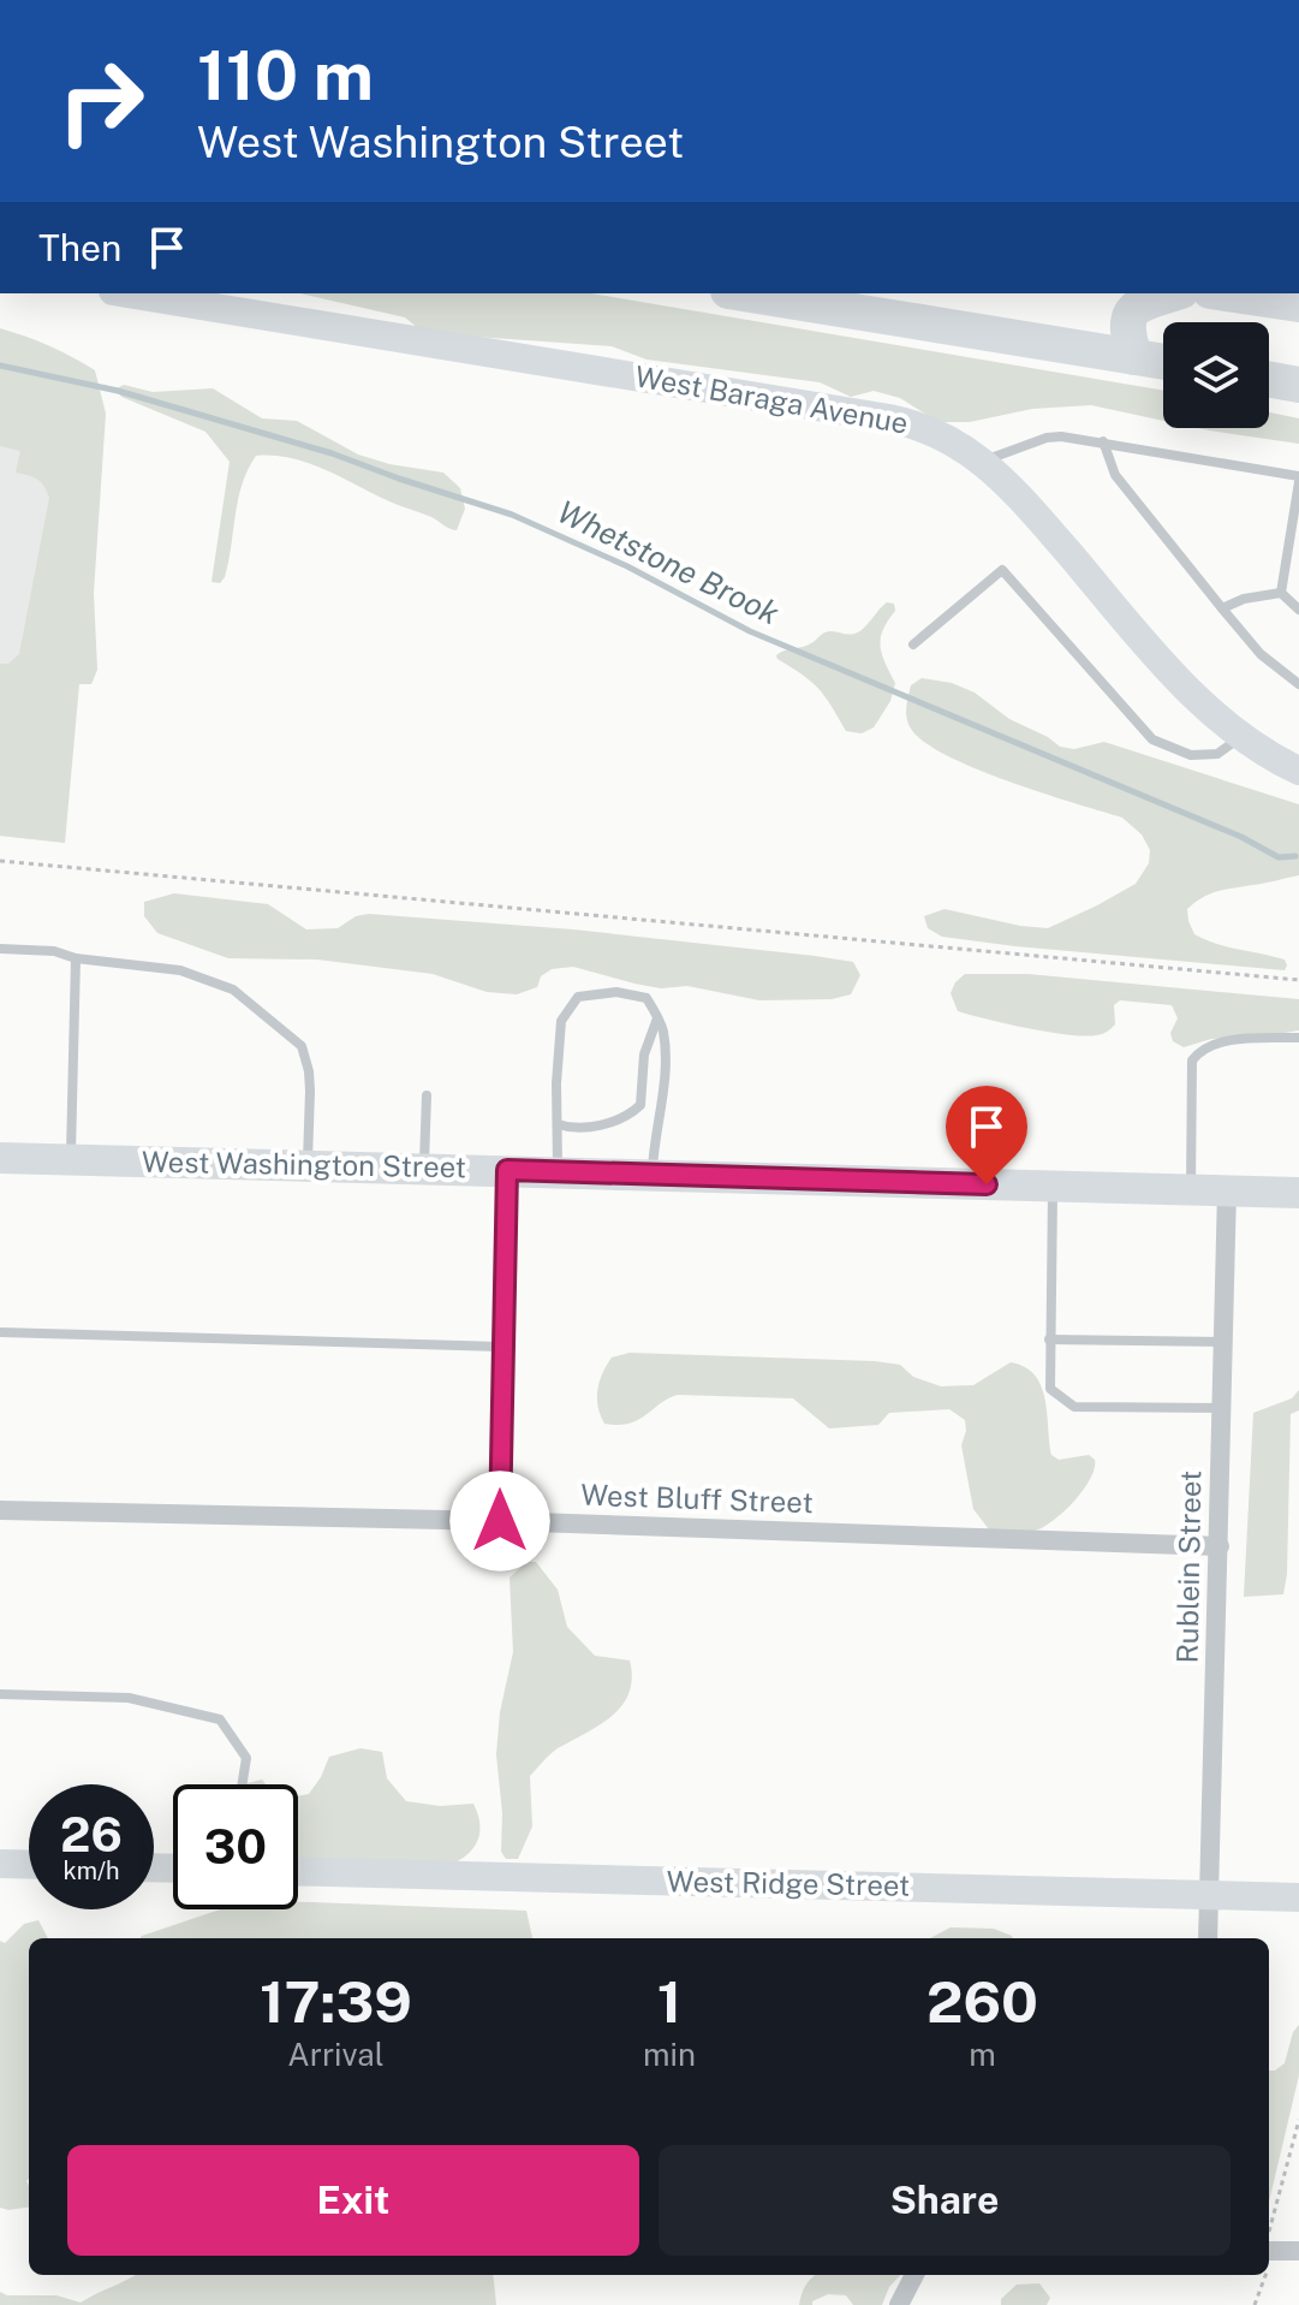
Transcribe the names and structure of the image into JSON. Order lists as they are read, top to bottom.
{
  "streets": {
    "main road": ["West Washington Street"],
    "street": [
      "West Baraga Avenue",
      "West Bluff Street",
      "Rublein Street",
      "West Ridge Street"
    ]
  },
  "crossings": [
    ["West Washington Street", "Rublein Street"],
    ["West Bluff Street", "Rublein Street"],
    ["Rublein Street", "West Ridge Street"]
  ],
  "water": ["Whetstone Brook"],
  "page": {
    "turn": ["110 m", "West Washington Street"],
    "then": "Then",
    "speed": "26 km/h",
    "limit": "30",
    "eta": [
      "17:39",
      "Arrival",
      "1",
      "min",
      "260",
      "m"
    ],
    "buttons": ["Exit", "Share"]
  }
}
